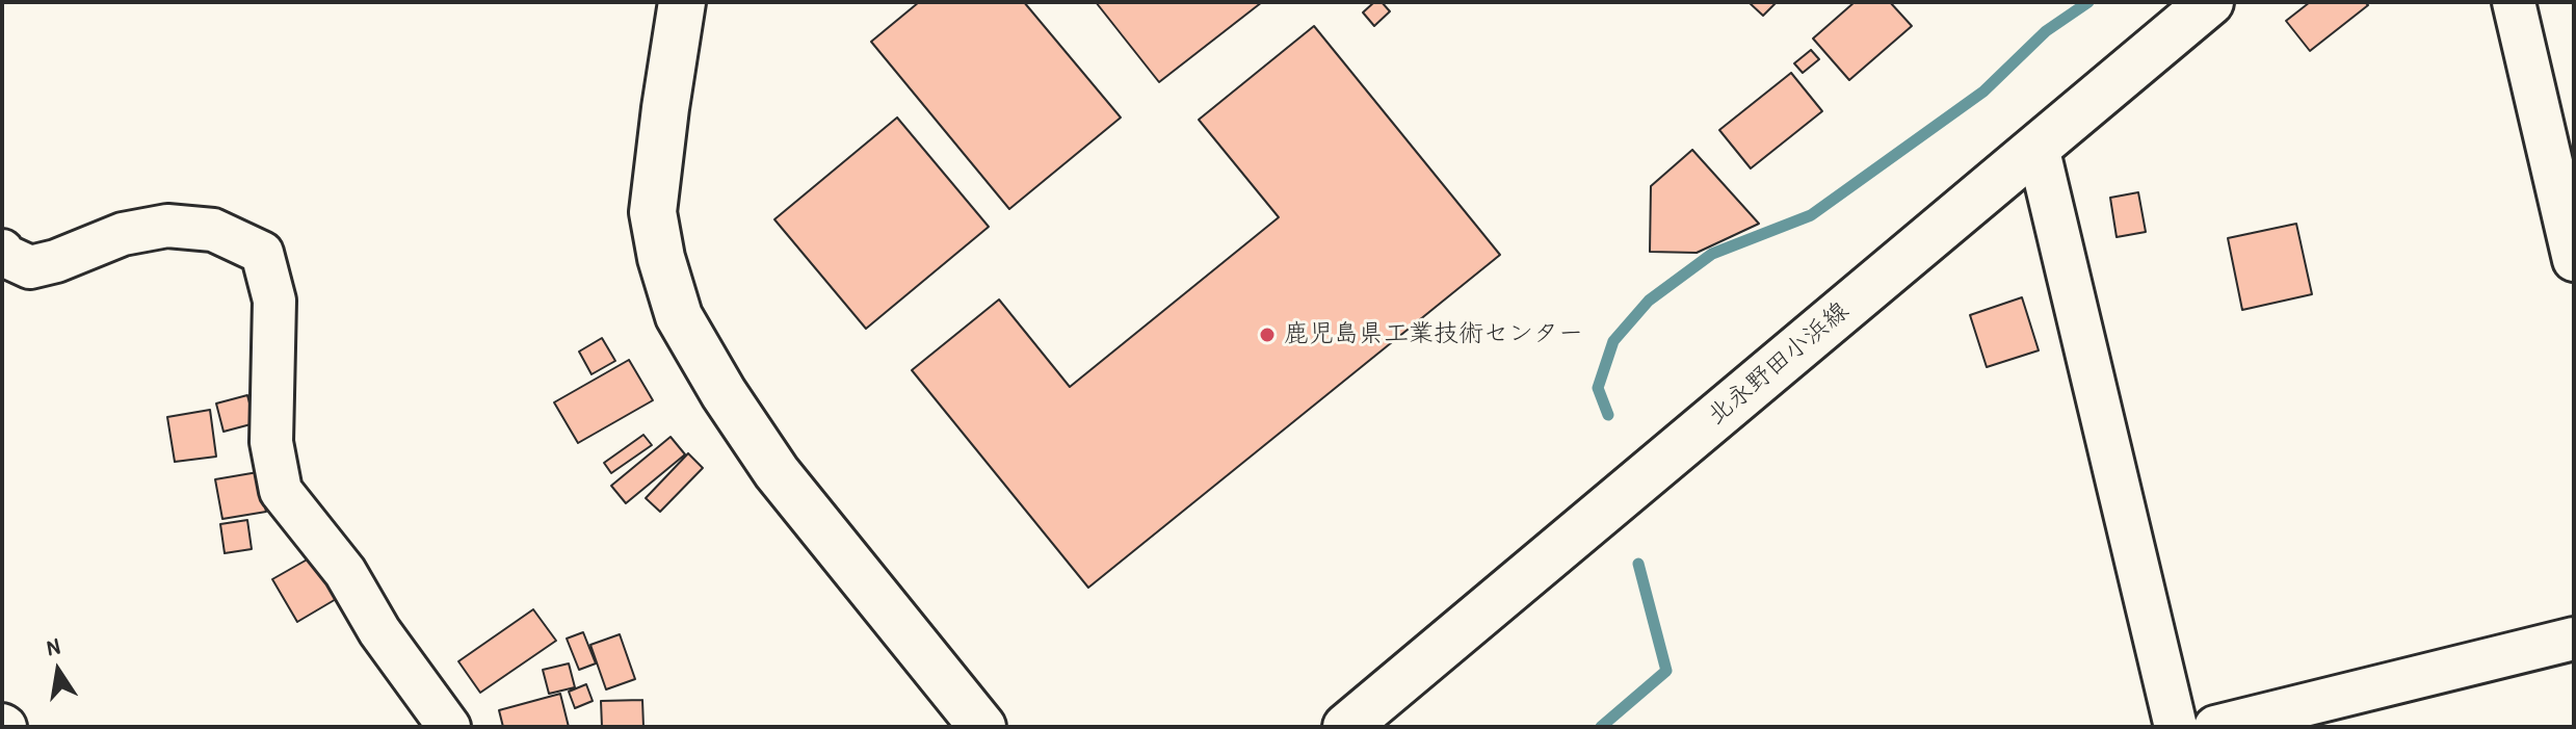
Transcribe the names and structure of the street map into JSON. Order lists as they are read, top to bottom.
{
  "streets": {
    "main road": ["北永野田小浜線"]
  },
  "places": ["鹿児島県工業技術センター"],
  "north": "top"
}
